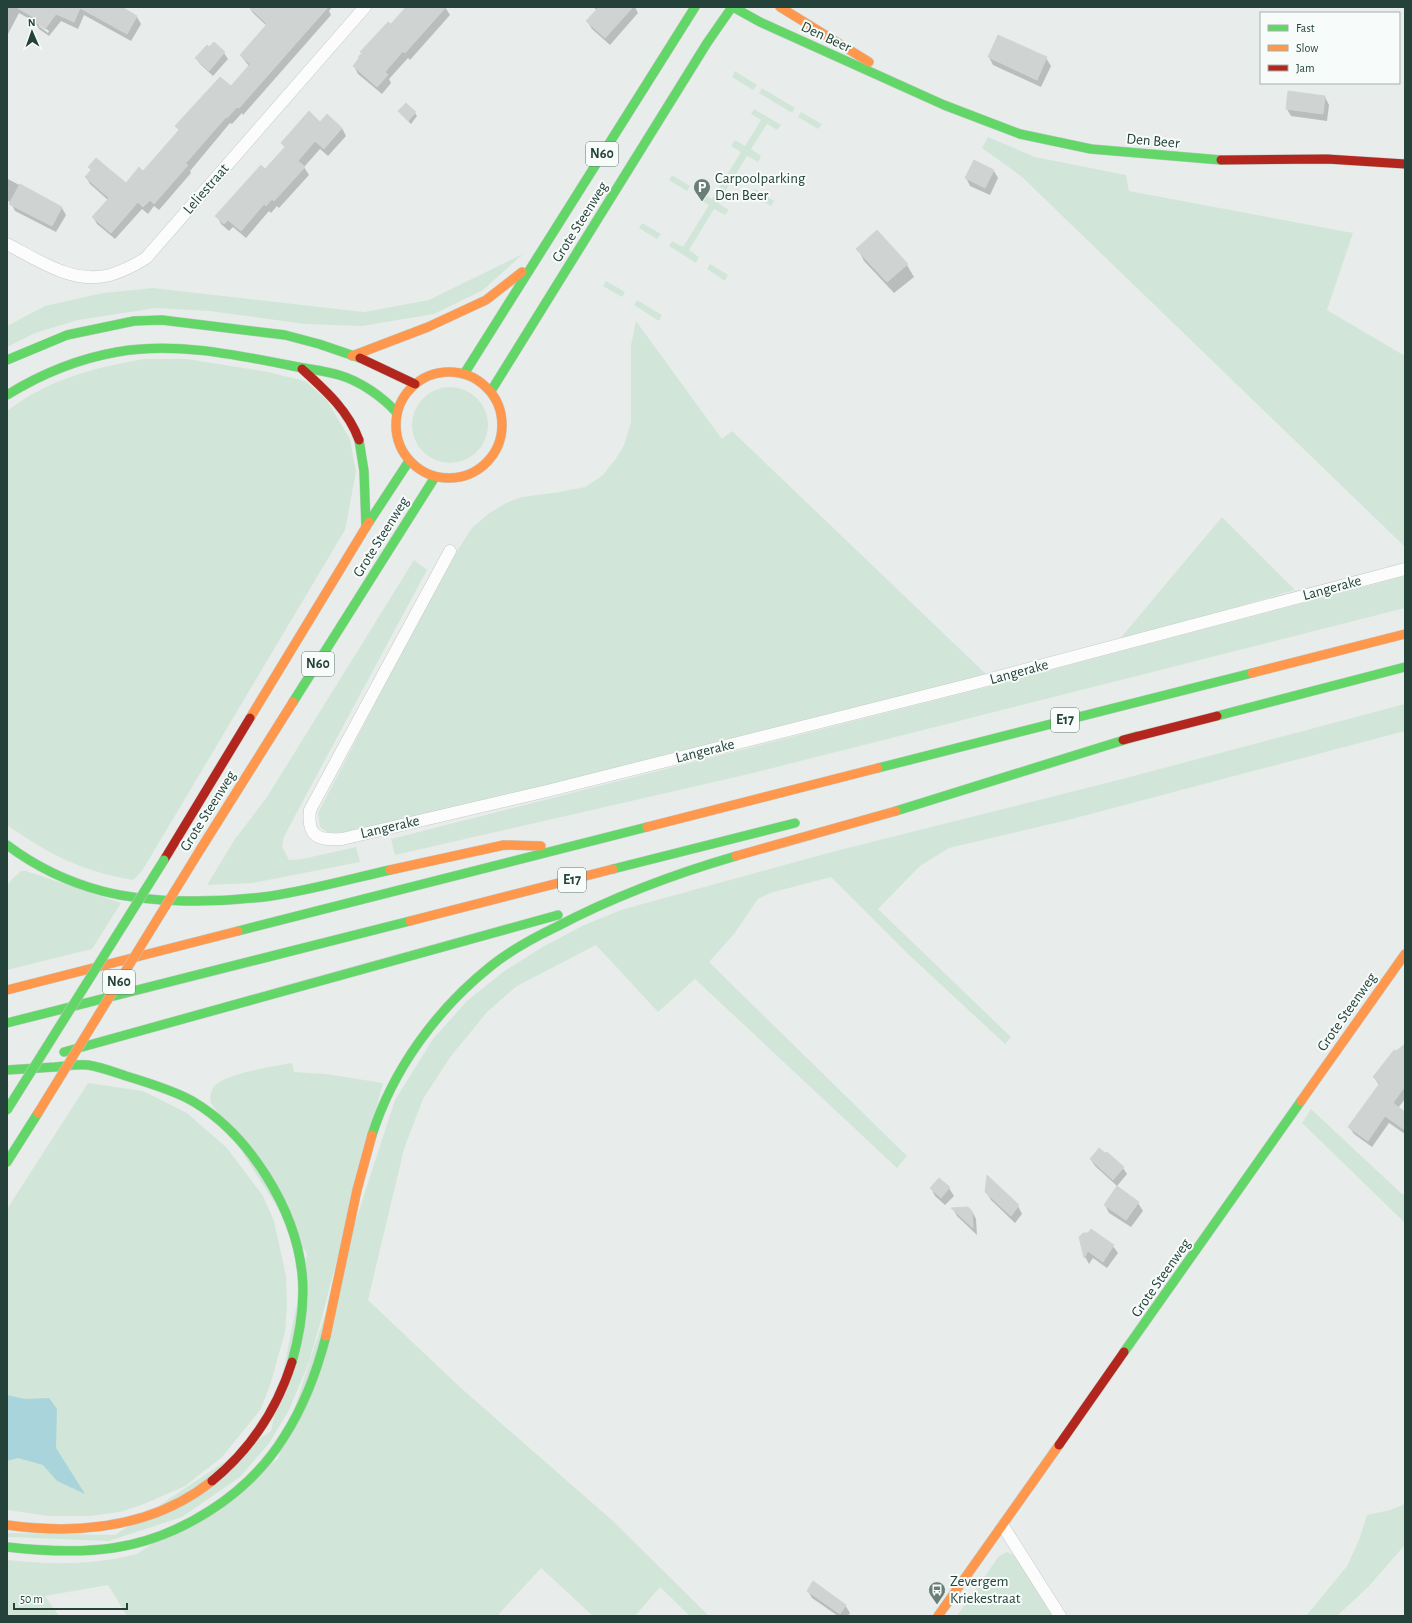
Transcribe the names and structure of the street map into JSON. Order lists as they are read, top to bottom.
{
  "streets": {
    "main road": [
      "Den Beer",
      "N60",
      "Grote Steenweg",
      "E17"
    ],
    "street": ["Leliestraat", "Langerake"]
  },
  "crossings": [
    ["Den Beer", "Grote Steenweg"]
  ],
  "places": {
    "parking": ["Carpoolparking Den Beer"],
    "bus stop": ["Zevergem Kriekestraat"]
  },
  "legend": ["Fast", "Slow", "Jam"],
  "scale_bar": "50 m",
  "north": "top"
}
